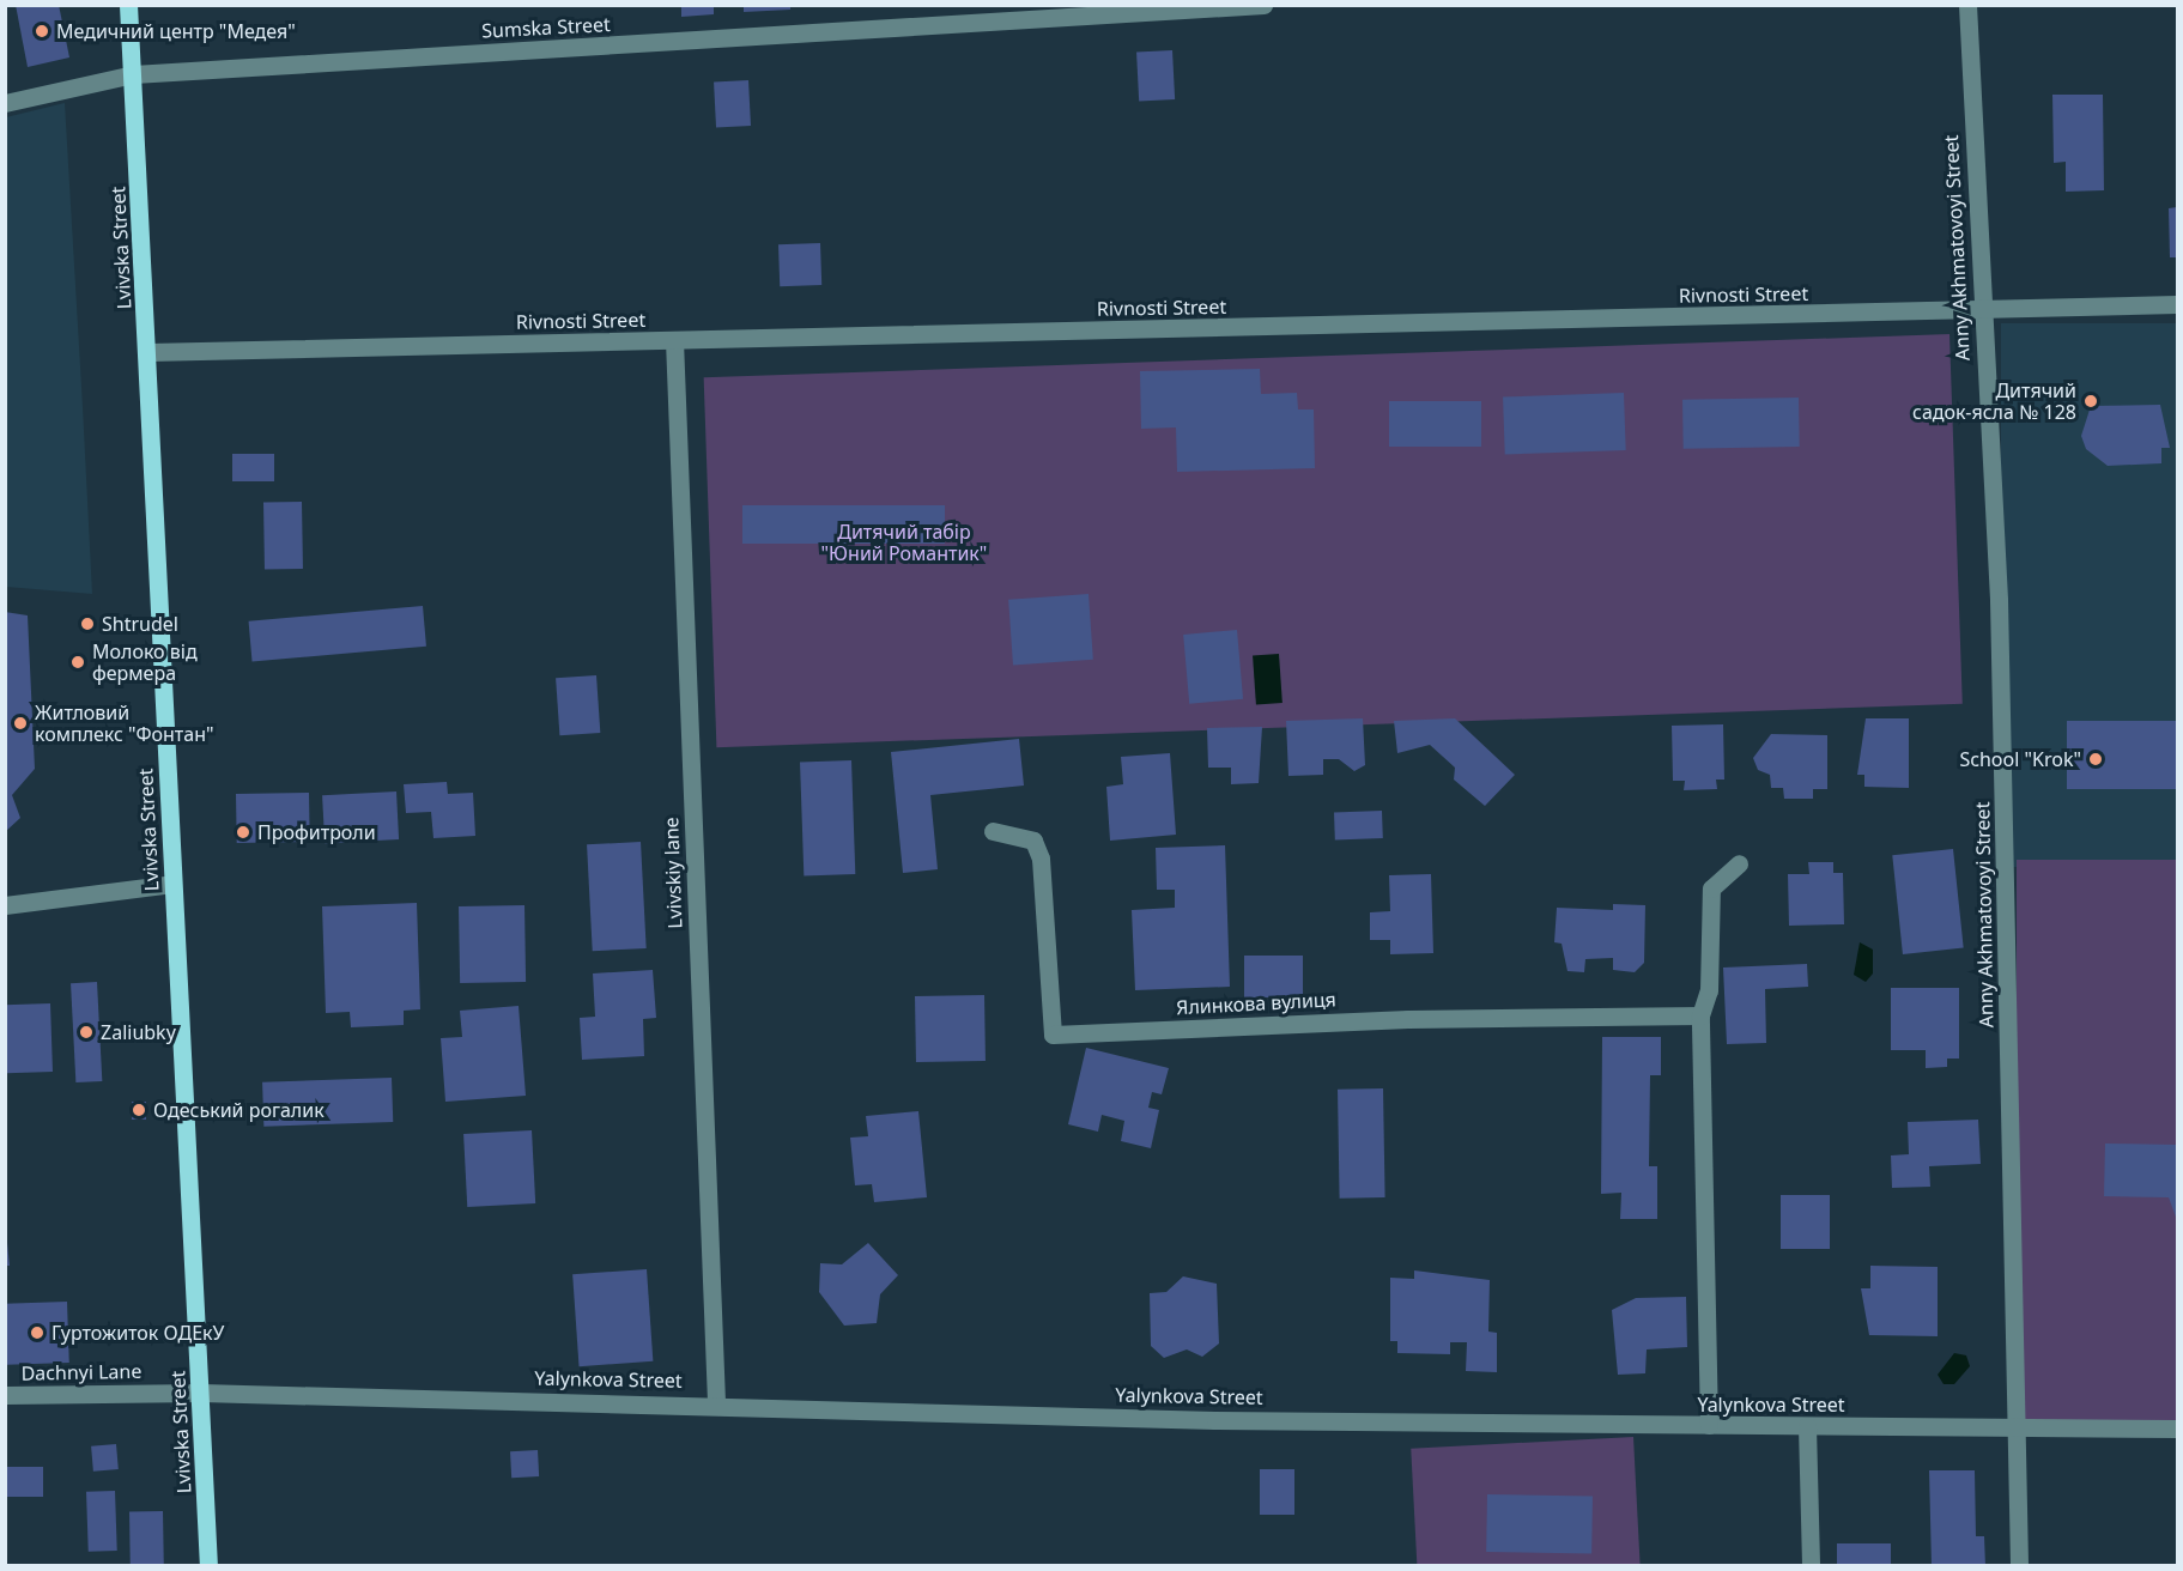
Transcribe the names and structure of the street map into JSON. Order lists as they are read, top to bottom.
{
  "streets": {
    "main road": ["Lvivska Street"],
    "street": [
      "Sumska Street",
      "Anny Akhmatovoyi Street",
      "Rivnosti Street",
      "Lvivskiy lane",
      "Ялинкова вулиця",
      "Dachnyi Lane",
      "Yalynkova Street"
    ]
  },
  "crossings": [
    ["Sumska Street", "Lvivska Street"],
    ["Lvivska Street", "Rivnosti Street"],
    ["Lvivska Street", "Dachnyi Lane"],
    ["Lvivska Street", "Yalynkova Street"],
    ["Anny Akhmatovoyi Street", "Rivnosti Street"],
    ["Anny Akhmatovoyi Street", "Yalynkova Street"],
    ["Rivnosti Street", "Lvivskiy lane"],
    ["Lvivskiy lane", "Yalynkova Street"],
    ["Dachnyi Lane", "Yalynkova Street"]
  ],
  "parks": ["Дитячий табір \"Юний Романтик\""],
  "places": [
    "Медичний центр \"Медея\"",
    "Дитячий садок-ясла № 128",
    "Shtrudel",
    "Молоко від фермера",
    "Житловий комплекс \"Фонтан\"",
    "School \"Krok\"",
    "Профитроли",
    "Zaliubky",
    "Одеський рогалик",
    "Гуртожиток ОДЕкУ"
  ]
}
